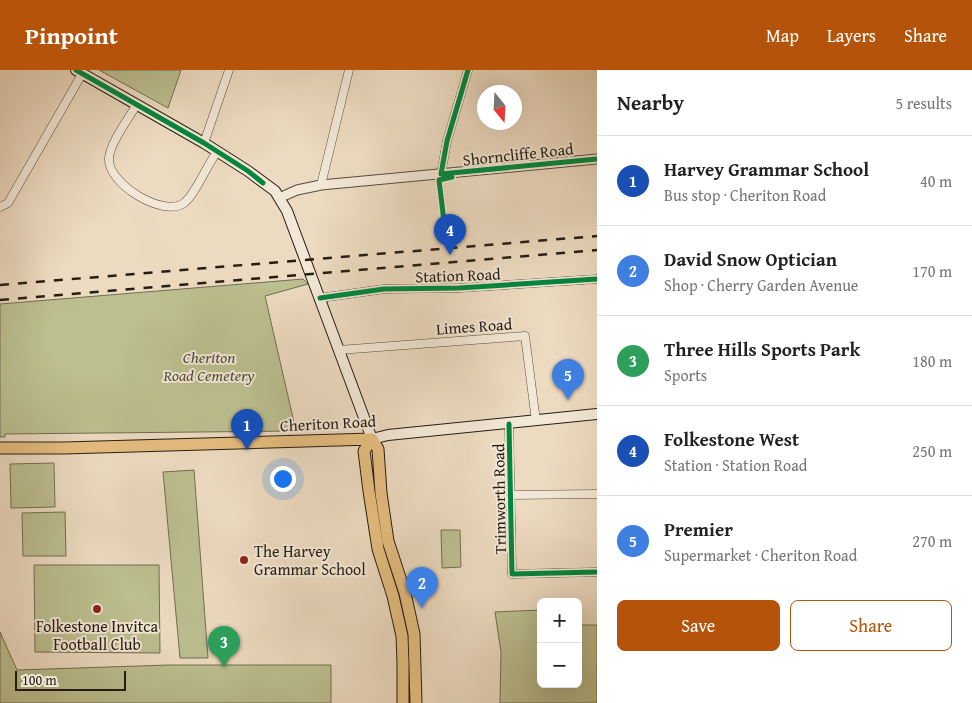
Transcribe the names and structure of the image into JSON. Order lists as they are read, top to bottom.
{
  "streets": {
    "main road": ["Cheriton Road"],
    "street": [
      "Shorncliffe Road",
      "Station Road",
      "Limes Road",
      "Trimworth Road"
    ]
  },
  "crossings": [
    ["Limes Road", "Cheriton Road"],
    ["Cheriton Road", "Trimworth Road"]
  ],
  "parks": ["Cheriton Road Cemetery"],
  "places": ["The Harvey Grammar School", "Folkestone Invitca Football Club"],
  "scale_bar": "100 m",
  "north": "bottom",
  "page": {
    "header": "Pinpoint",
    "nav": ["Map", "Layers", "Share"],
    "heading": ["Nearby", "5 results"],
    "list": [
      {
        "mark": "1",
        "name": "Harvey Grammar School",
        "note": "Bus stop · Cheriton Road",
        "value": "40 m"
      },
      {
        "mark": "2",
        "name": "David Snow Optician",
        "note": "Shop · Cherry Garden Avenue",
        "value": "170 m"
      },
      {
        "mark": "3",
        "name": "Three Hills Sports Park",
        "note": "Sports",
        "value": "180 m"
      },
      {
        "mark": "4",
        "name": "Folkestone West",
        "note": "Station · Station Road",
        "value": "250 m"
      },
      {
        "mark": "5",
        "name": "Premier",
        "note": "Supermarket · Cheriton Road",
        "value": "270 m"
      }
    ],
    "pins": [
      "4",
      "5",
      "1",
      "2",
      "3"
    ],
    "buttons": ["Save", "Share"],
    "map_buttons": ["+", "−"],
    "scale": "100 m"
  }
}
